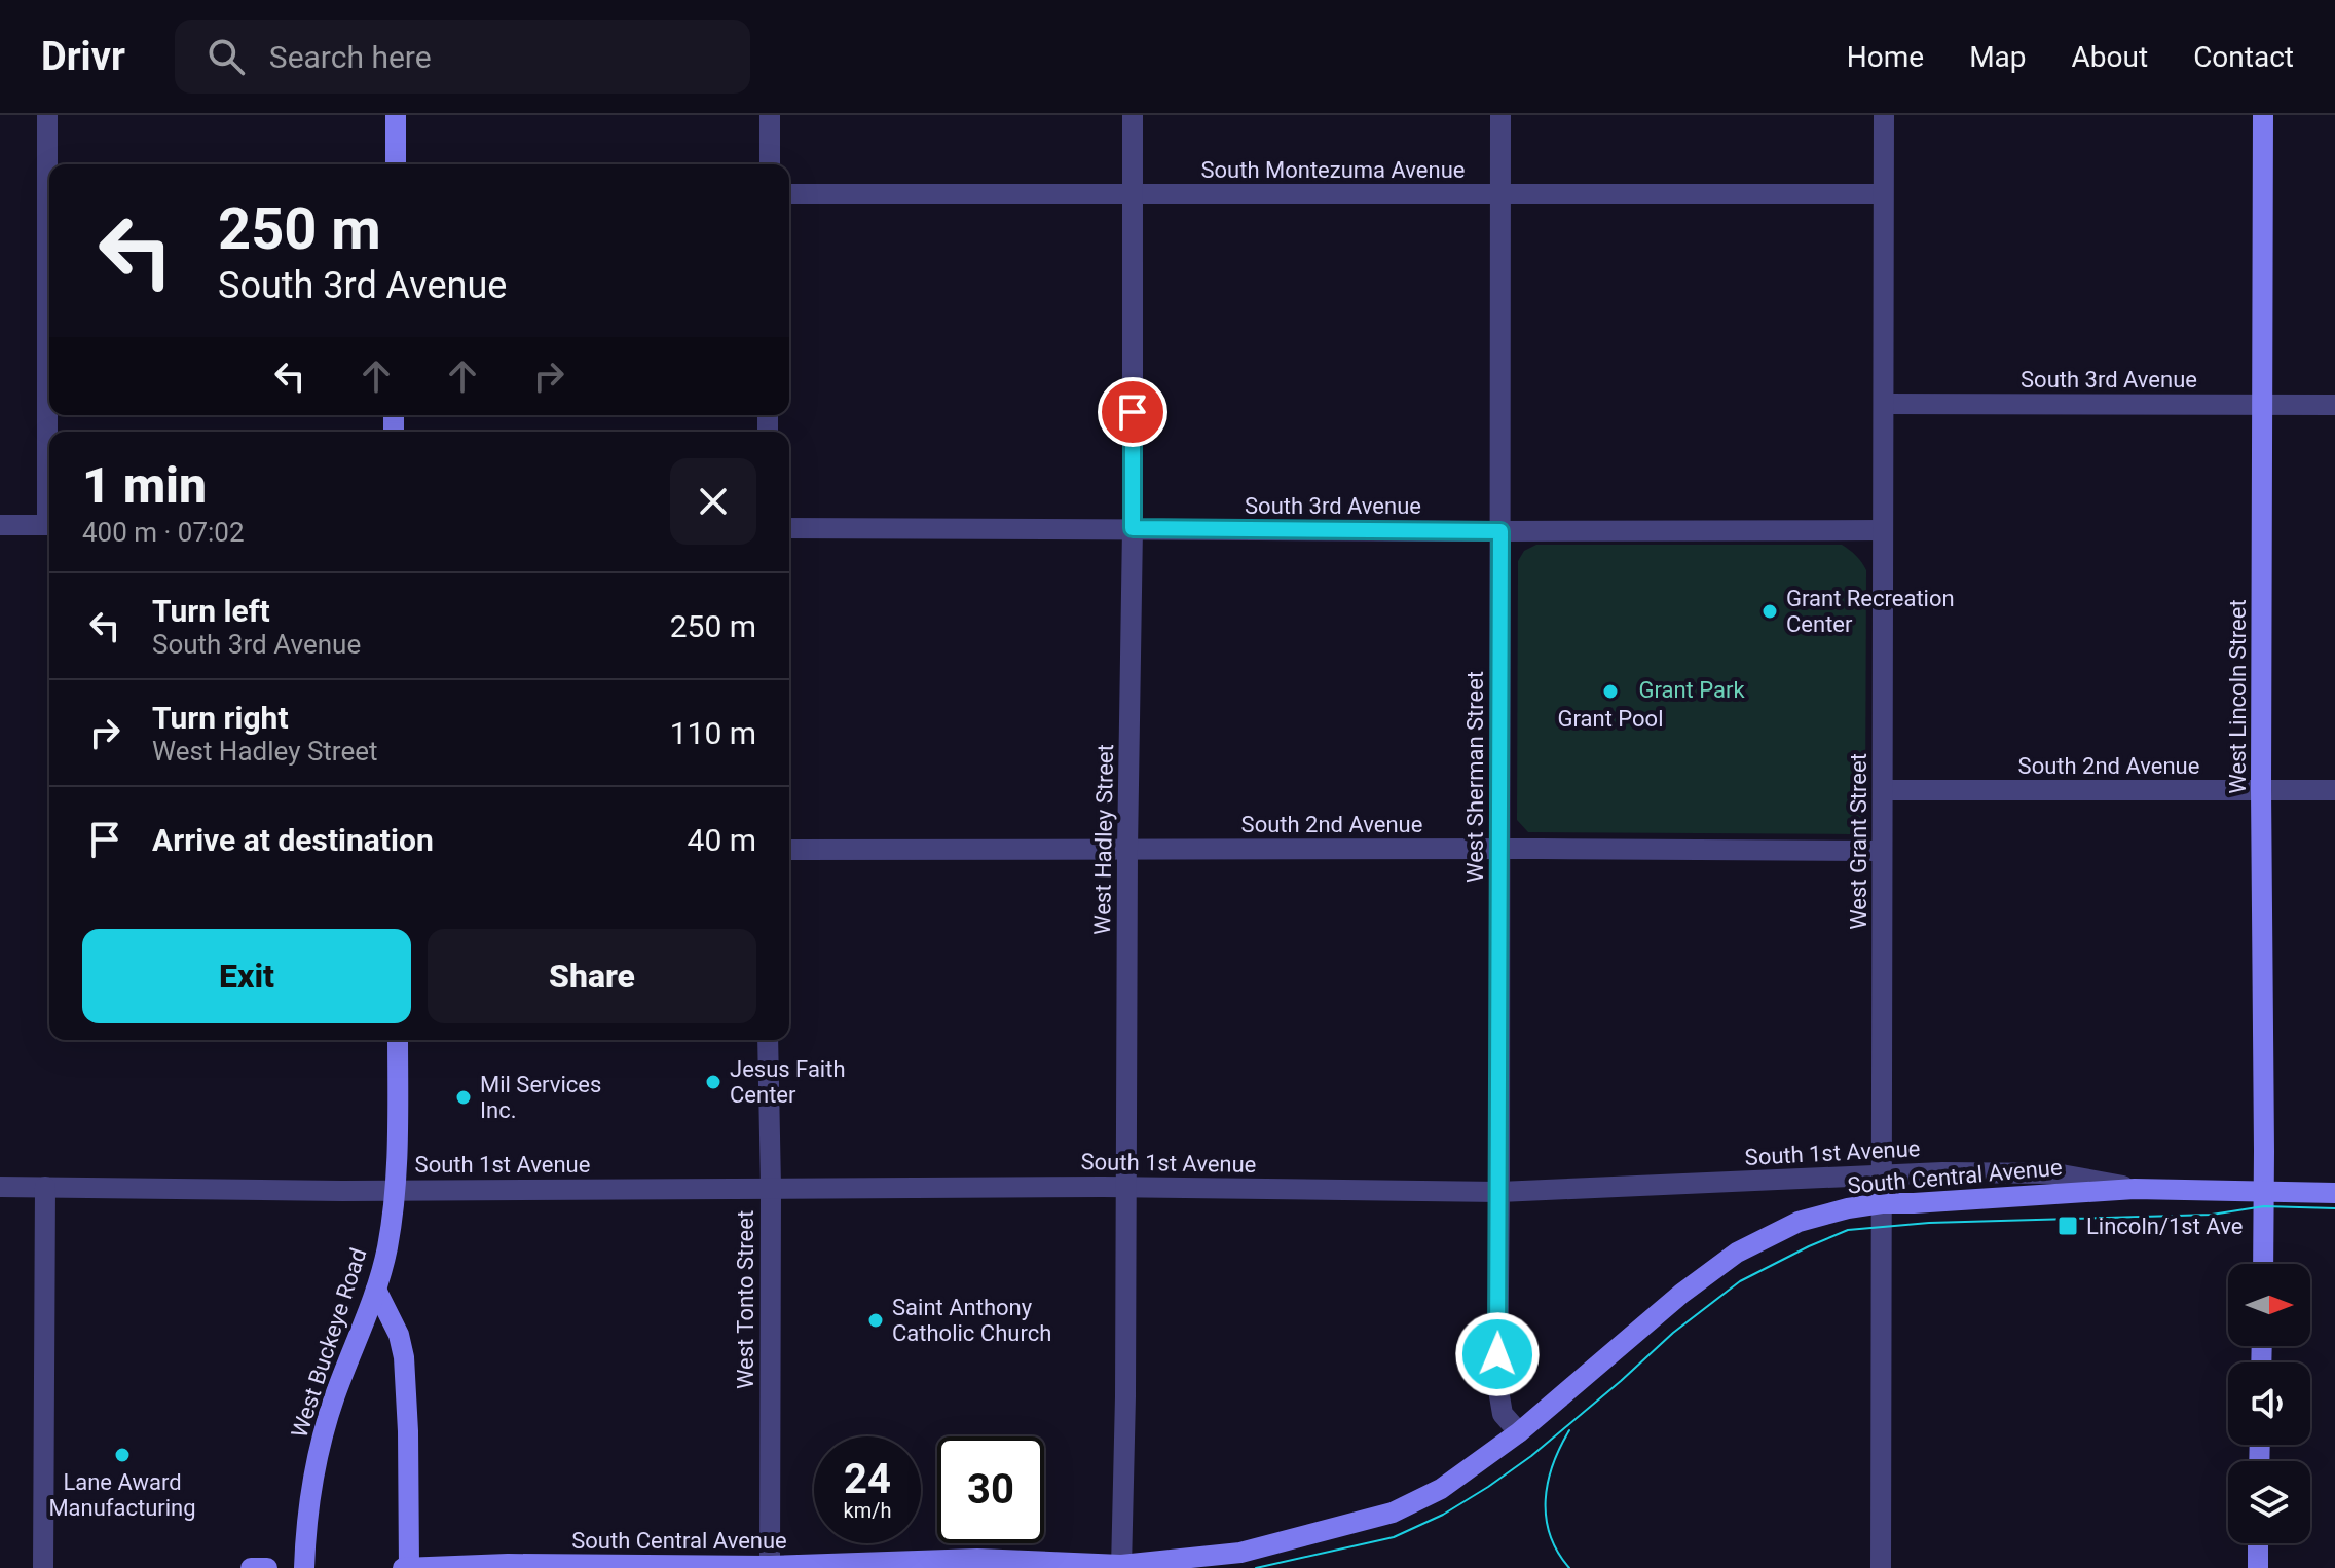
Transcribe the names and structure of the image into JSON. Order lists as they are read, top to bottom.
{
  "streets": {
    "main road": [
      "West Lincoln Street",
      "South 1st Avenue",
      "South Central Avenue",
      "West Buckeye Road"
    ],
    "street": [
      "South Montezuma Avenue",
      "South 3rd Avenue",
      "South 2nd Avenue",
      "West Sherman Street",
      "West Hadley Street",
      "West Grant Street",
      "West Tonto Street"
    ]
  },
  "crossings": [
    ["South Montezuma Avenue", "West Sherman Street"],
    ["South Montezuma Avenue", "West Hadley Street"],
    ["South Montezuma Avenue", "West Grant Street"],
    ["South 3rd Avenue", "West Lincoln Street"],
    ["South 3rd Avenue", "West Sherman Street"],
    ["South 3rd Avenue", "West Hadley Street"],
    ["South 3rd Avenue", "West Grant Street"],
    ["West Lincoln Street", "South 2nd Avenue"],
    ["West Lincoln Street", "South 1st Avenue"],
    ["South 2nd Avenue", "West Sherman Street"],
    ["South 2nd Avenue", "West Hadley Street"],
    ["South 2nd Avenue", "West Grant Street"],
    ["West Sherman Street", "South 1st Avenue"],
    ["West Sherman Street", "South Central Avenue"],
    ["West Hadley Street", "South 1st Avenue"],
    ["West Hadley Street", "South Central Avenue"],
    ["West Grant Street", "South 1st Avenue"],
    ["West Grant Street", "South Central Avenue"],
    ["South 1st Avenue", "South Central Avenue"],
    ["South 1st Avenue", "West Tonto Street"],
    ["South 1st Avenue", "West Buckeye Road"],
    ["South Central Avenue", "West Tonto Street"]
  ],
  "parks": ["Grant Park"],
  "places": {
    "other": [
      "Grant Recreation Center",
      "Grant Pool",
      "Jesus Faith Center",
      "Mil Services Inc.",
      "Saint Anthony Catholic Church",
      "Lane Award Manufacturing"
    ],
    "transit": ["Lincoln/1st Ave"]
  },
  "north": "right",
  "page": {
    "header": "Drivr",
    "search": "Search here",
    "nav": [
      "Home",
      "Map",
      "About",
      "Contact"
    ],
    "turn": ["250 m", "South 3rd Avenue"],
    "heading": ["1 min", "400 m · 07:02"],
    "list": [
      {
        "name": "Turn left",
        "note": "South 3rd Avenue",
        "value": "250 m"
      },
      {
        "name": "Turn right",
        "note": "West Hadley Street",
        "value": "110 m"
      },
      {
        "name": "Arrive at destination",
        "value": "40 m"
      }
    ],
    "buttons": ["Exit", "Share"],
    "speed": "24 km/h",
    "limit": "30"
  }
}
